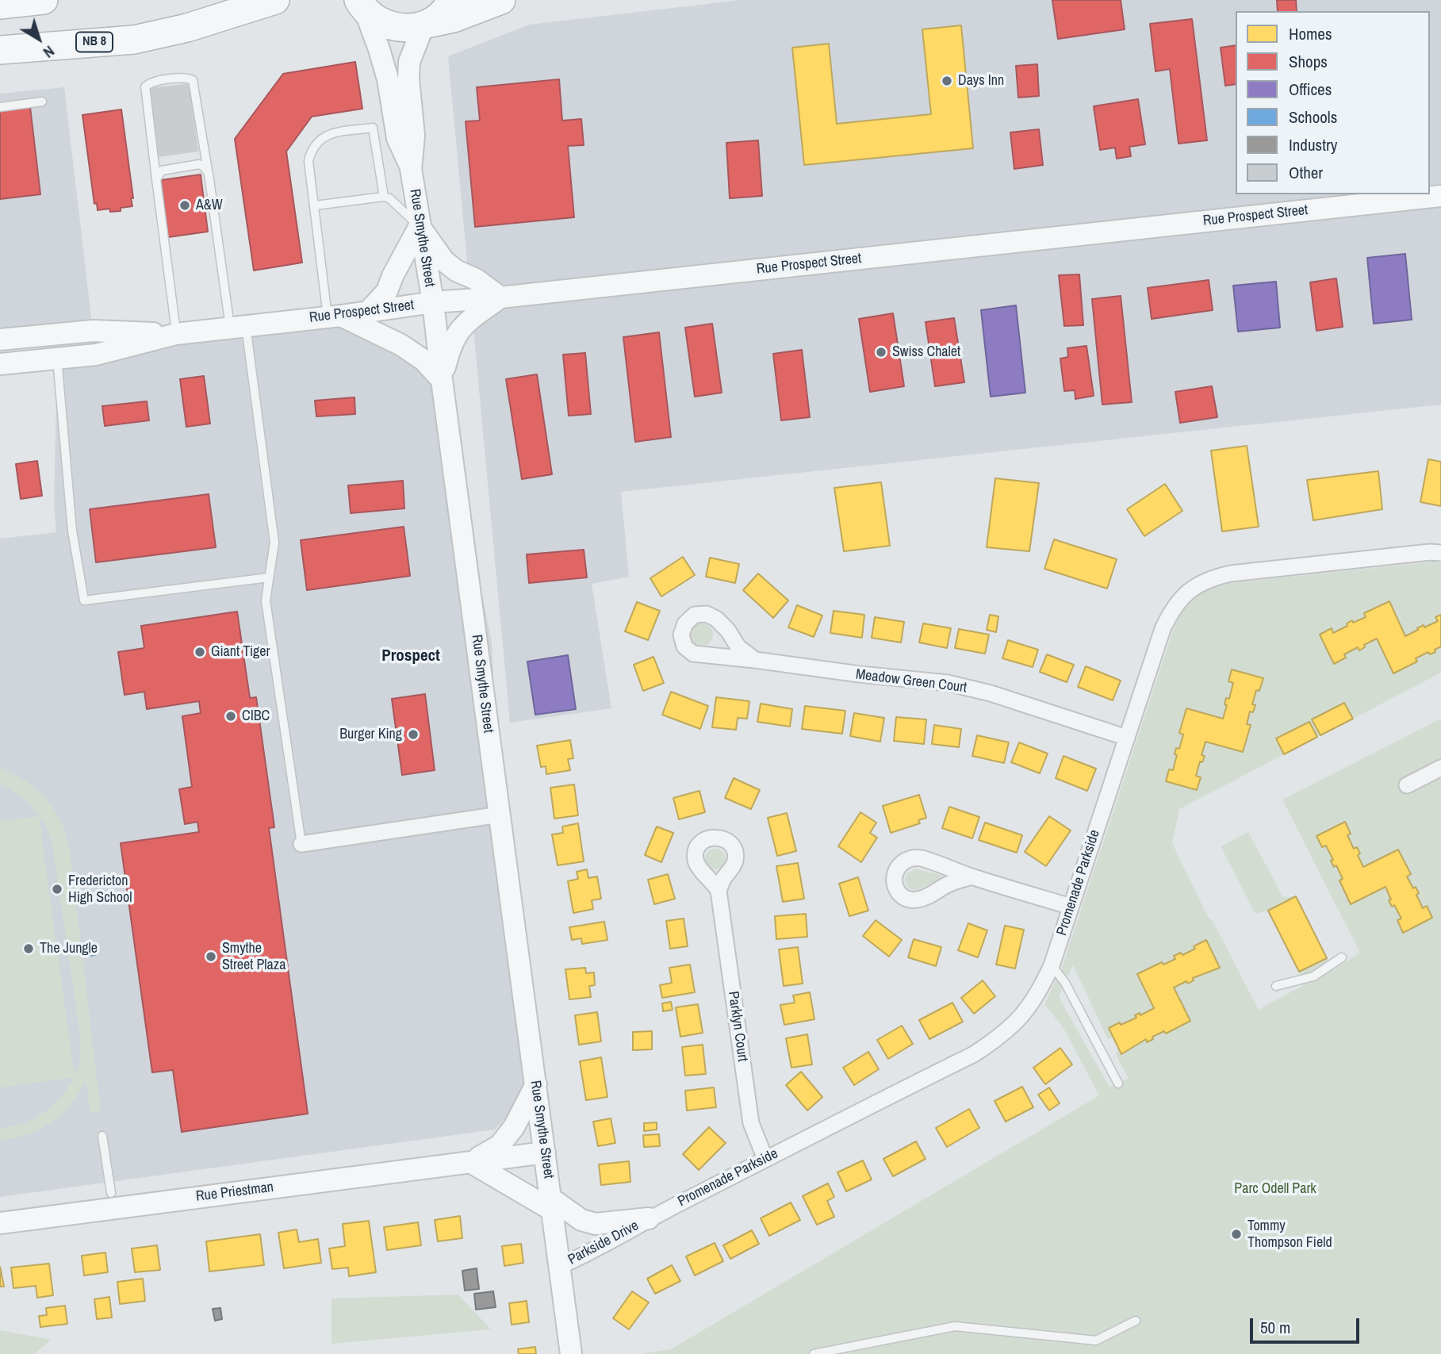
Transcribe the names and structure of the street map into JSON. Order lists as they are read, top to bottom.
{
  "streets": {
    "highway": ["NB 8"],
    "main road": ["Rue Prospect Street", "Rue Smythe Street", "Rue Priestman"],
    "street": [
      "Meadow Green Court",
      "Promenade Parkside",
      "Parklyn Court",
      "Parkside Drive"
    ]
  },
  "crossings": [
    ["Rue Prospect Street", "Rue Smythe Street"],
    ["Rue Smythe Street", "Rue Priestman"],
    ["Rue Smythe Street", "Parkside Drive"],
    ["Meadow Green Court", "Promenade Parkside"],
    ["Promenade Parkside", "Parklyn Court"],
    ["Promenade Parkside", "Parkside Drive"]
  ],
  "districts": ["Prospect"],
  "parks": ["Parc Odell Park"],
  "places": [
    "Days Inn",
    "A&W",
    "Swiss Chalet",
    "Giant Tiger",
    "CIBC",
    "Burger King",
    "Fredericton High School",
    "The Jungle",
    "Smythe Street Plaza",
    "Tommy Thompson Field"
  ],
  "legend": [
    "Homes",
    "Shops",
    "Offices",
    "Schools",
    "Industry",
    "Other"
  ],
  "scale_bar": "50 m",
  "north": "bottom right"
}
